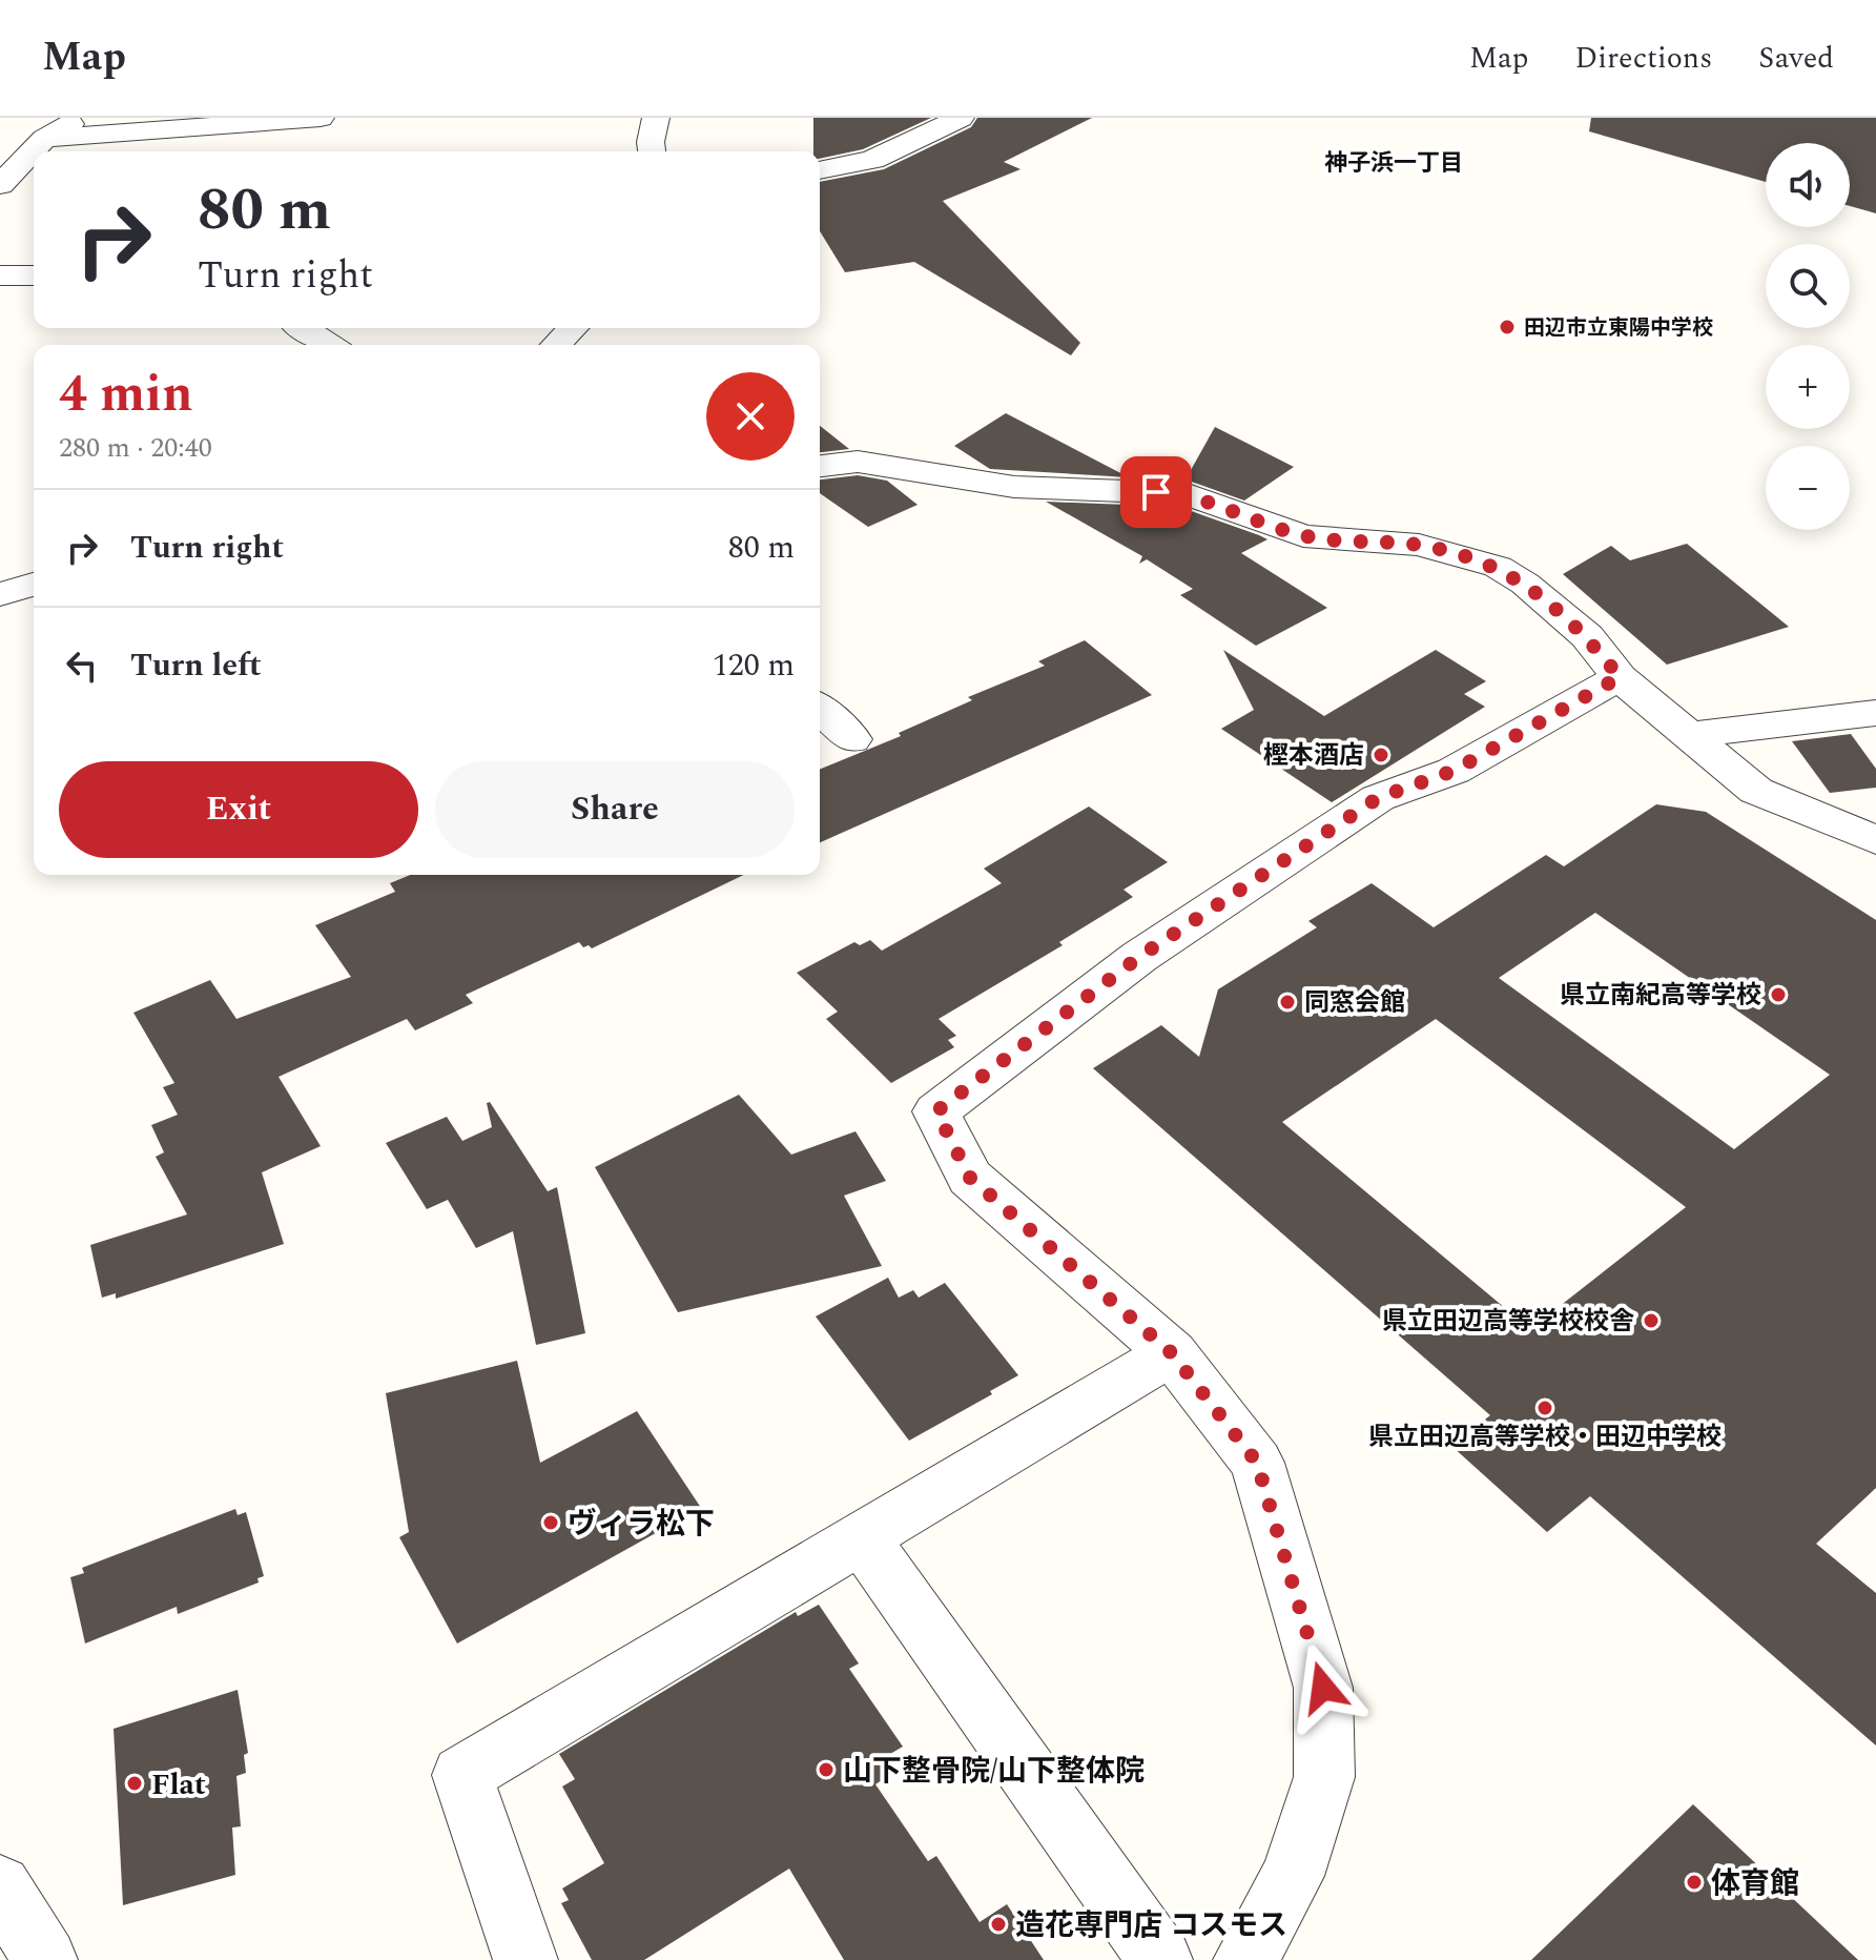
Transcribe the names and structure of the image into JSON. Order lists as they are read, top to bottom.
{
  "districts": ["神子浜一丁目"],
  "places": [
    "田辺市立東陽中学校",
    "樫本酒店",
    "県立南紀高等学校",
    "同窓会館",
    "県立田辺高等学校校舎",
    "県立田辺高等学校・田辺中学校",
    "ヴィラ松下",
    "山下整骨院/山下整体院",
    "Flat",
    "体育館",
    "造花専門店 コスモス"
  ],
  "page": {
    "header": "Map",
    "nav": ["Map", "Directions", "Saved"],
    "map_buttons": ["+", "−"],
    "turn": ["80 m", "Turn right"],
    "heading": ["4 min", "280 m · 20:40"],
    "list": [
      {
        "name": "Turn right",
        "value": "80 m"
      },
      {
        "name": "Turn left",
        "value": "120 m"
      }
    ],
    "buttons": ["Exit", "Share"]
  }
}
